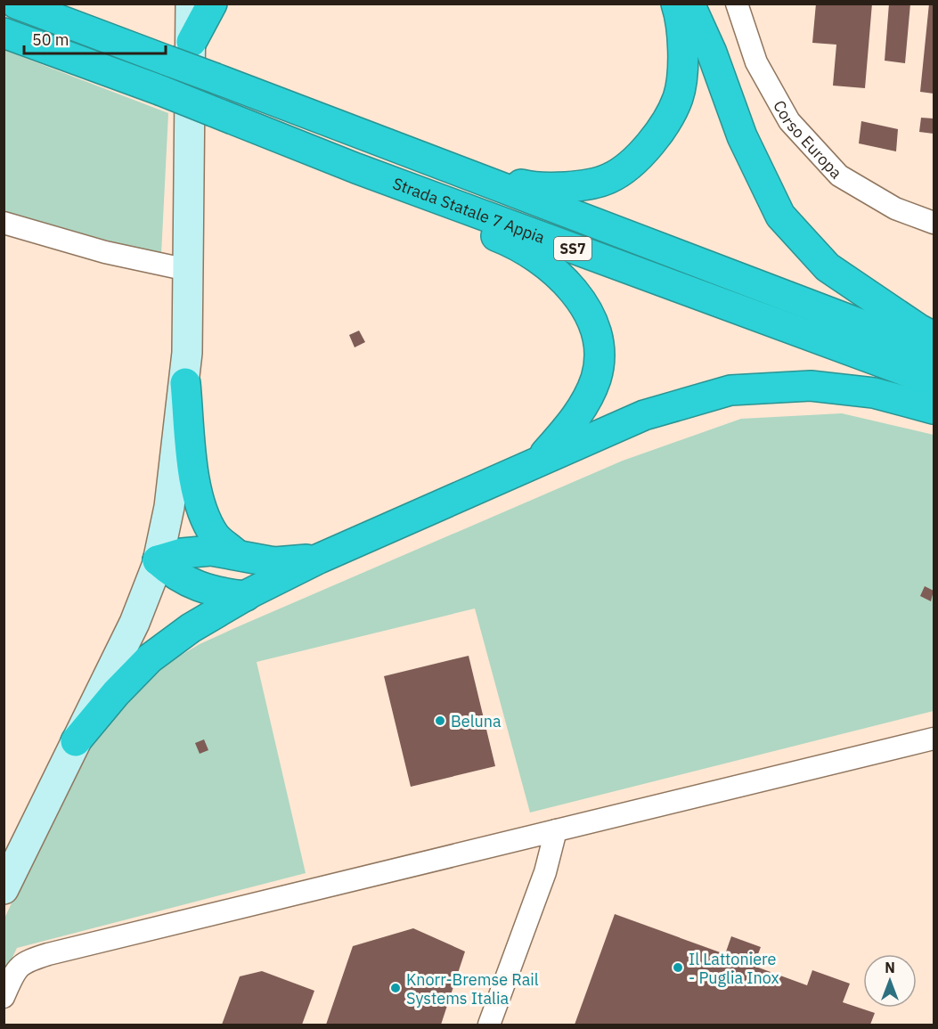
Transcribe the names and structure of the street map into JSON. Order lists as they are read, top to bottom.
{
  "streets": {
    "highway": ["Strada Statale 7 Appia", "SS7"],
    "street": ["Corso Europa"]
  },
  "places": ["Beluna", "Il Lattoniere - Puglia Inox", "Knorr-Bremse Rail Systems Italia"],
  "scale_bar": "50 m",
  "north": "top"
}
